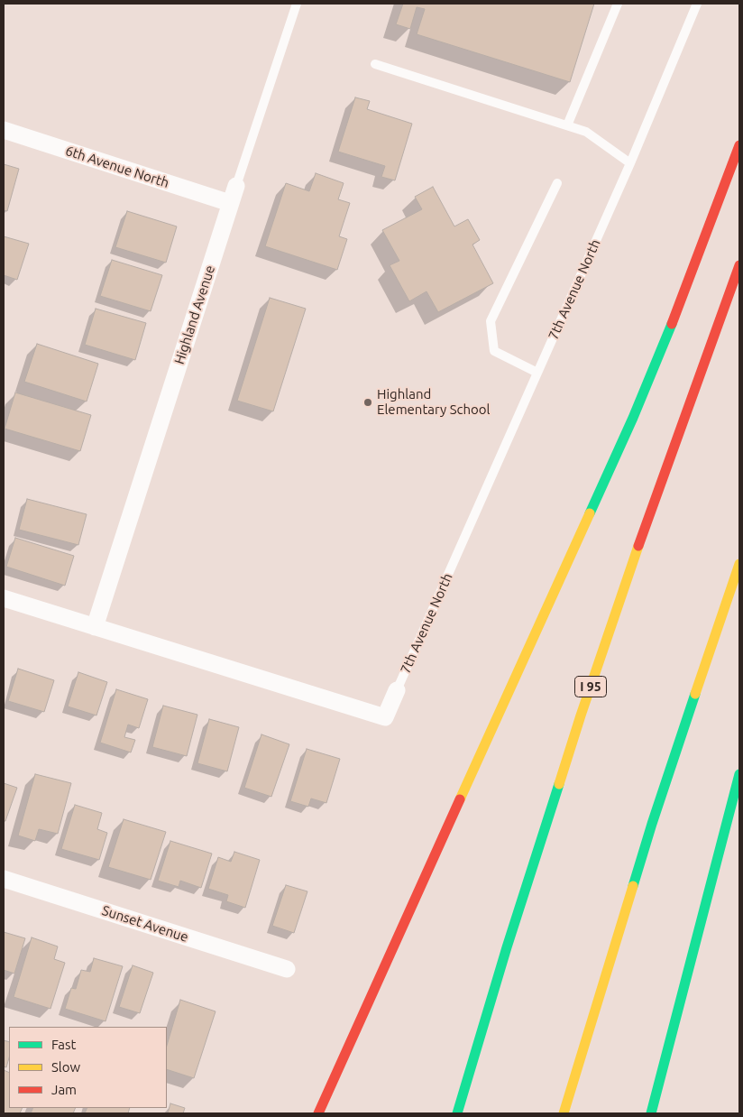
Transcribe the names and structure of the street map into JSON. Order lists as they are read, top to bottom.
{
  "streets": {
    "highway": ["I 95"],
    "street": [
      "6th Avenue North",
      "7th Avenue North",
      "Highland Avenue",
      "Sunset Avenue"
    ]
  },
  "crossings": [
    ["6th Avenue North", "Highland Avenue"],
    ["7th Avenue North", "Highland Avenue"]
  ],
  "places": ["Highland Elementary School"],
  "legend": ["Fast", "Slow", "Jam"]
}
